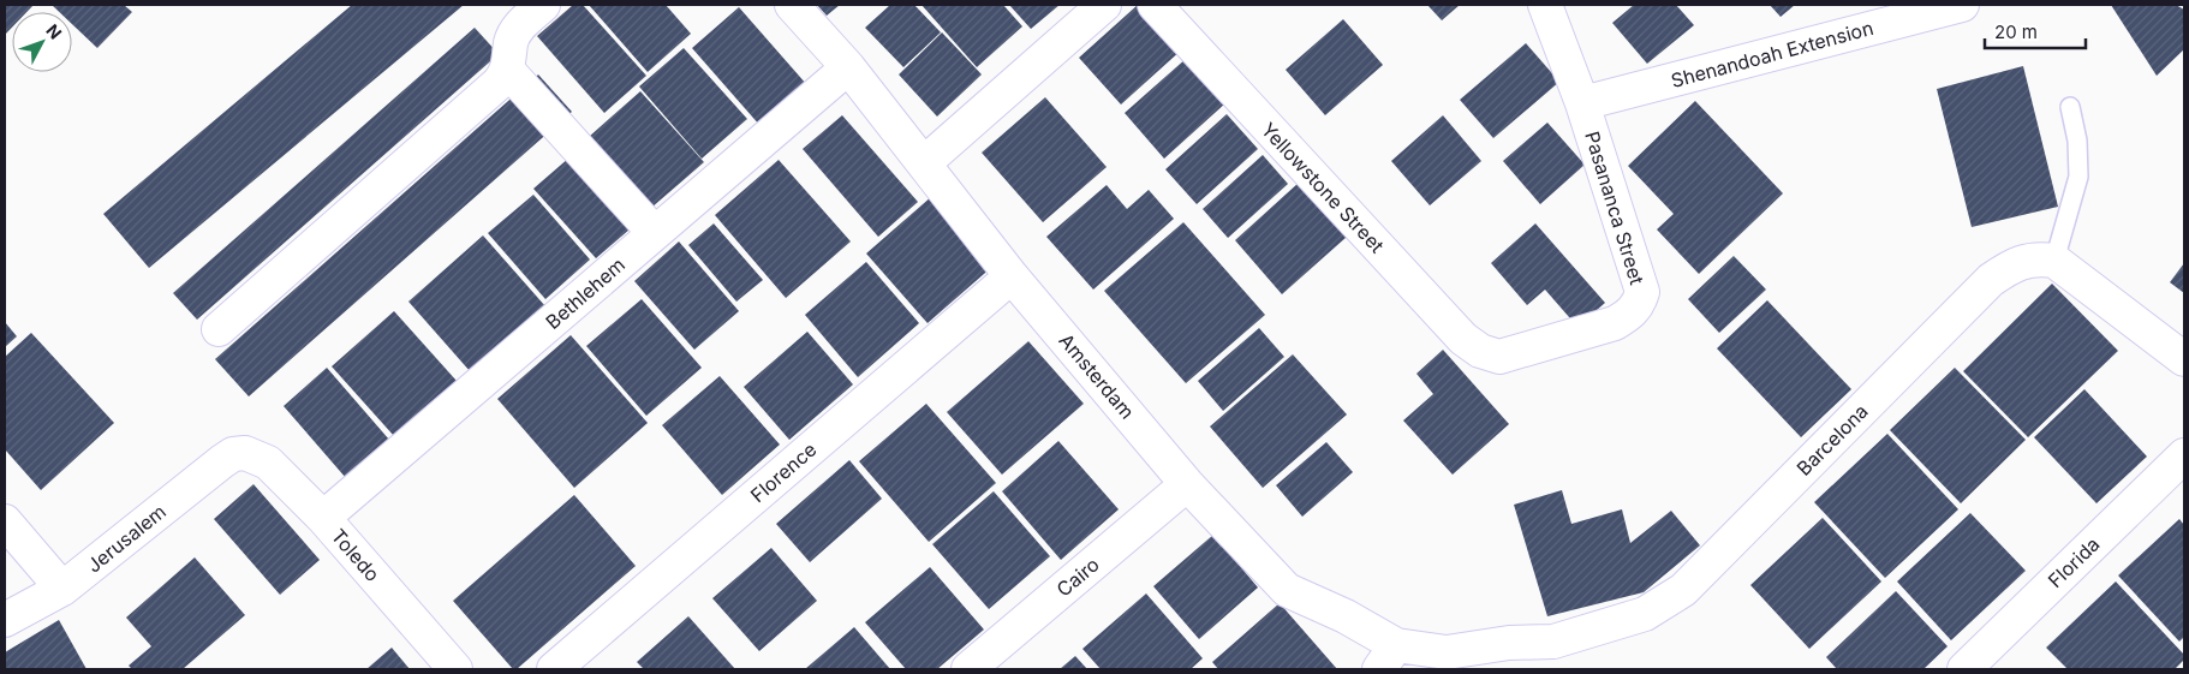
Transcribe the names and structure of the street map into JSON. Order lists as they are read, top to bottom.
{
  "streets": {
    "street": [
      "Shenandoah Extension",
      "Yellowstone Street",
      "Pasananca Street",
      "Bethlehem",
      "Amsterdam",
      "Barcelona",
      "Florence",
      "Jerusalem",
      "Toledo",
      "Florida",
      "Cairo"
    ]
  },
  "crossings": [
    ["Shenandoah Extension", "Pasananca Street"],
    ["Yellowstone Street", "Pasananca Street"],
    ["Bethlehem", "Amsterdam"],
    ["Bethlehem", "Toledo"],
    ["Amsterdam", "Barcelona"],
    ["Amsterdam", "Florence"],
    ["Amsterdam", "Cairo"],
    ["Jerusalem", "Toledo"]
  ],
  "scale_bar": "20 m",
  "north": "top right"
}
